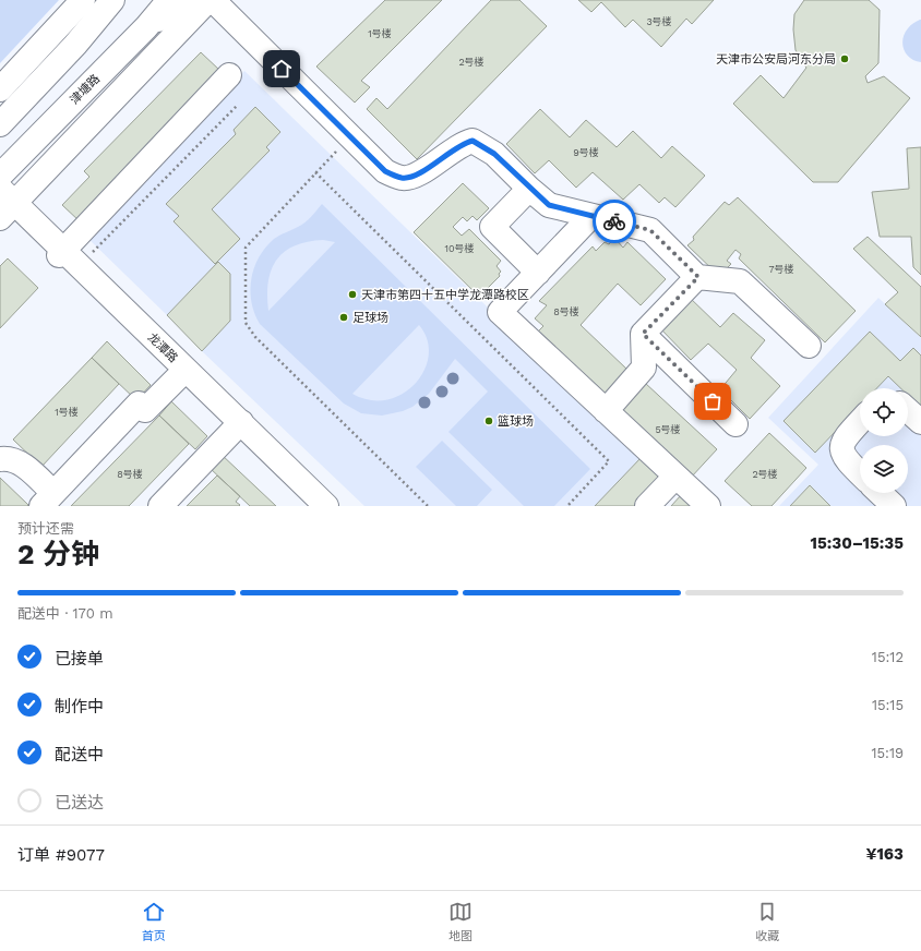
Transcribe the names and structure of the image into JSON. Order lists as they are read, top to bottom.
{
  "streets": {
    "street": ["津塘路", "龙潭路"]
  },
  "places": [
    "天津市公安局河东分局",
    "天津市第四十五中学龙潭路校区",
    "足球场",
    "篮球场"
  ],
  "house_numbers": [
    "3号楼",
    "1号楼",
    "2号楼",
    "9号楼",
    "10号楼",
    "7号楼",
    "8号楼",
    "1号楼",
    "5号楼",
    "8号楼",
    "2号楼"
  ],
  "page": {
    "heading": ["2 分钟", "预计还需", "15:30–15:35"],
    "panel": ["订单 #9077", "¥163"],
    "bar": "配送中 · 170 m",
    "list": [
      ["已接单", "15:12"],
      ["制作中", "15:15"],
      ["配送中", "15:19"],
      "已送达"
    ],
    "tabs": ["首页", "地图", "收藏"]
  }
}
